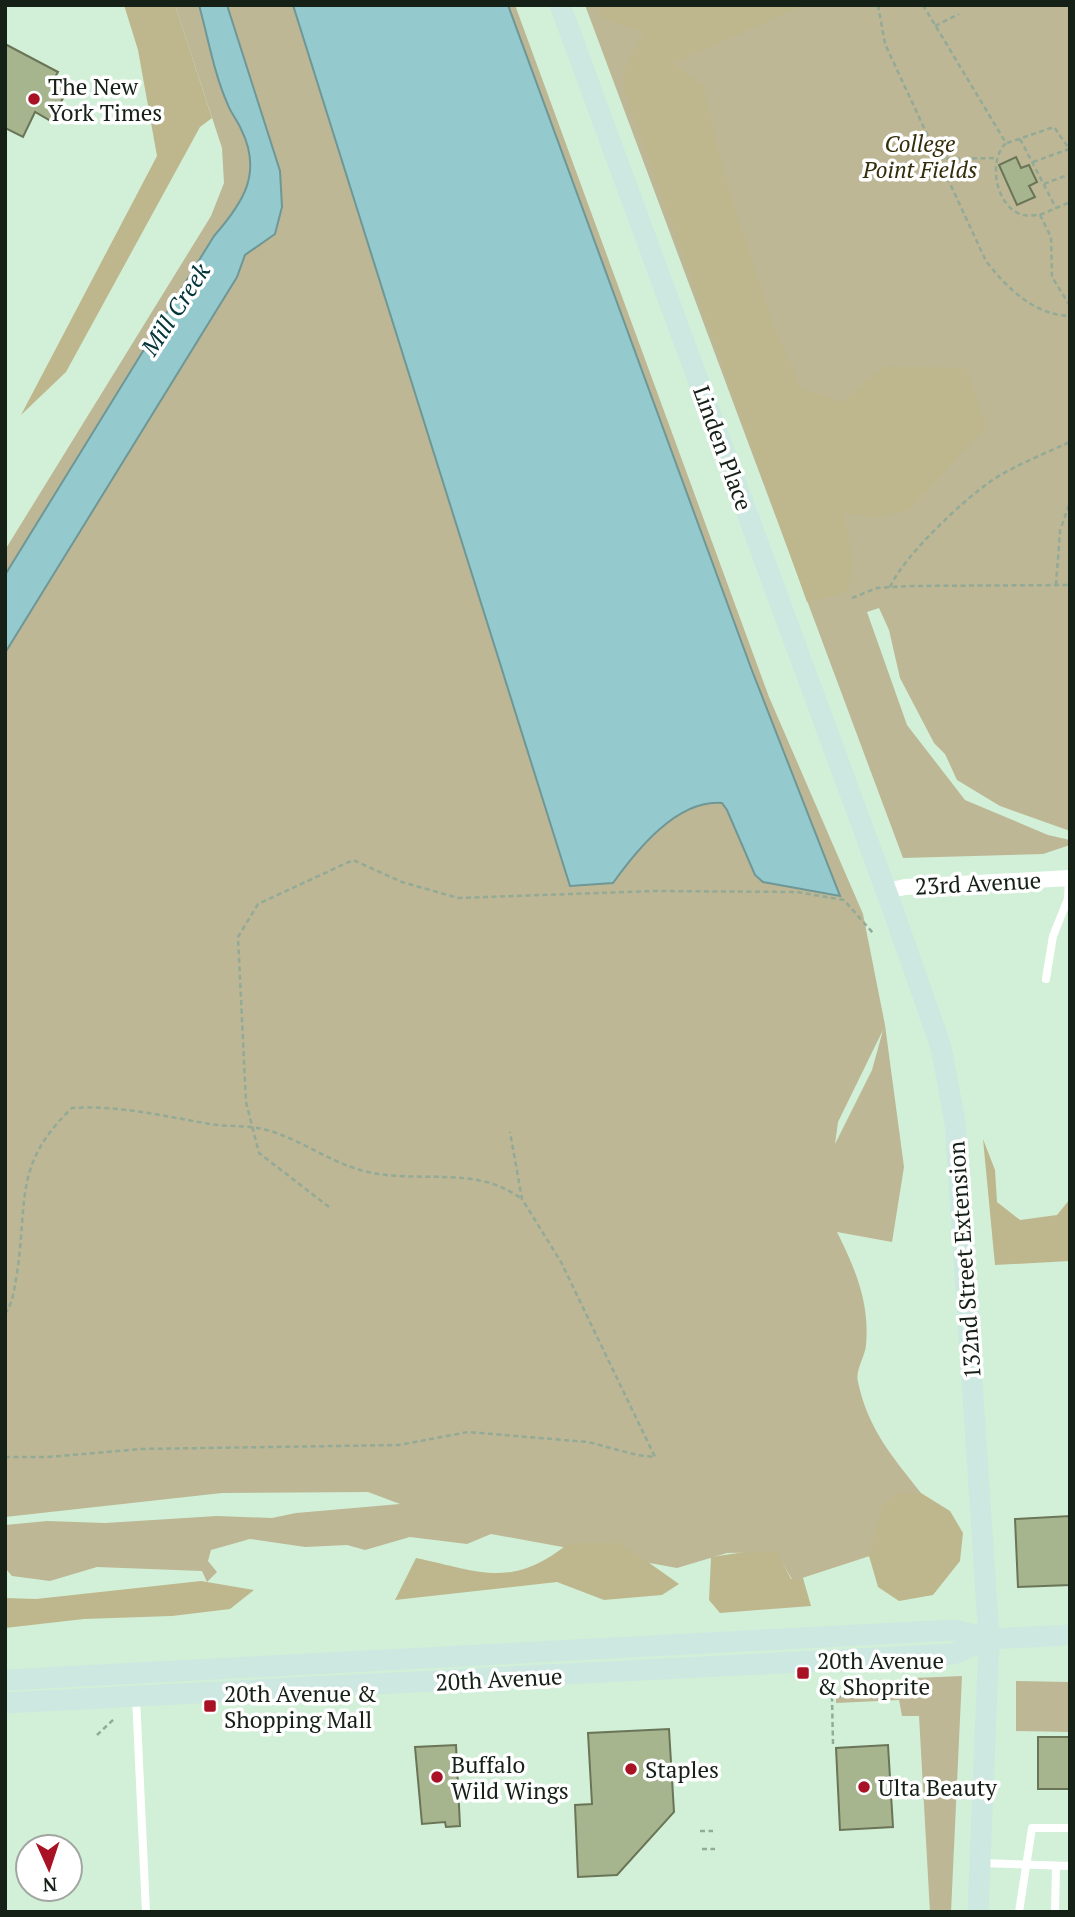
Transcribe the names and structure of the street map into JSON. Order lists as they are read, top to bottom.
{
  "streets": {
    "street": [
      "Linden Place",
      "23rd Avenue",
      "132nd Street Extension",
      "20th Avenue"
    ]
  },
  "crossings": [
    ["Linden Place", "23rd Avenue"],
    ["Linden Place", "132nd Street Extension"],
    ["23rd Avenue", "132nd Street Extension"],
    ["132nd Street Extension", "20th Avenue"]
  ],
  "water": ["Mill Creek"],
  "parks": ["College Point Fields"],
  "places": {
    "other": [
      "The New York Times",
      "Staples",
      "Buffalo Wild Wings",
      "Ulta Beauty"
    ],
    "transit": ["20th Avenue & Shoprite", "20th Avenue & Shopping Mall"]
  },
  "north": "bottom"
}
